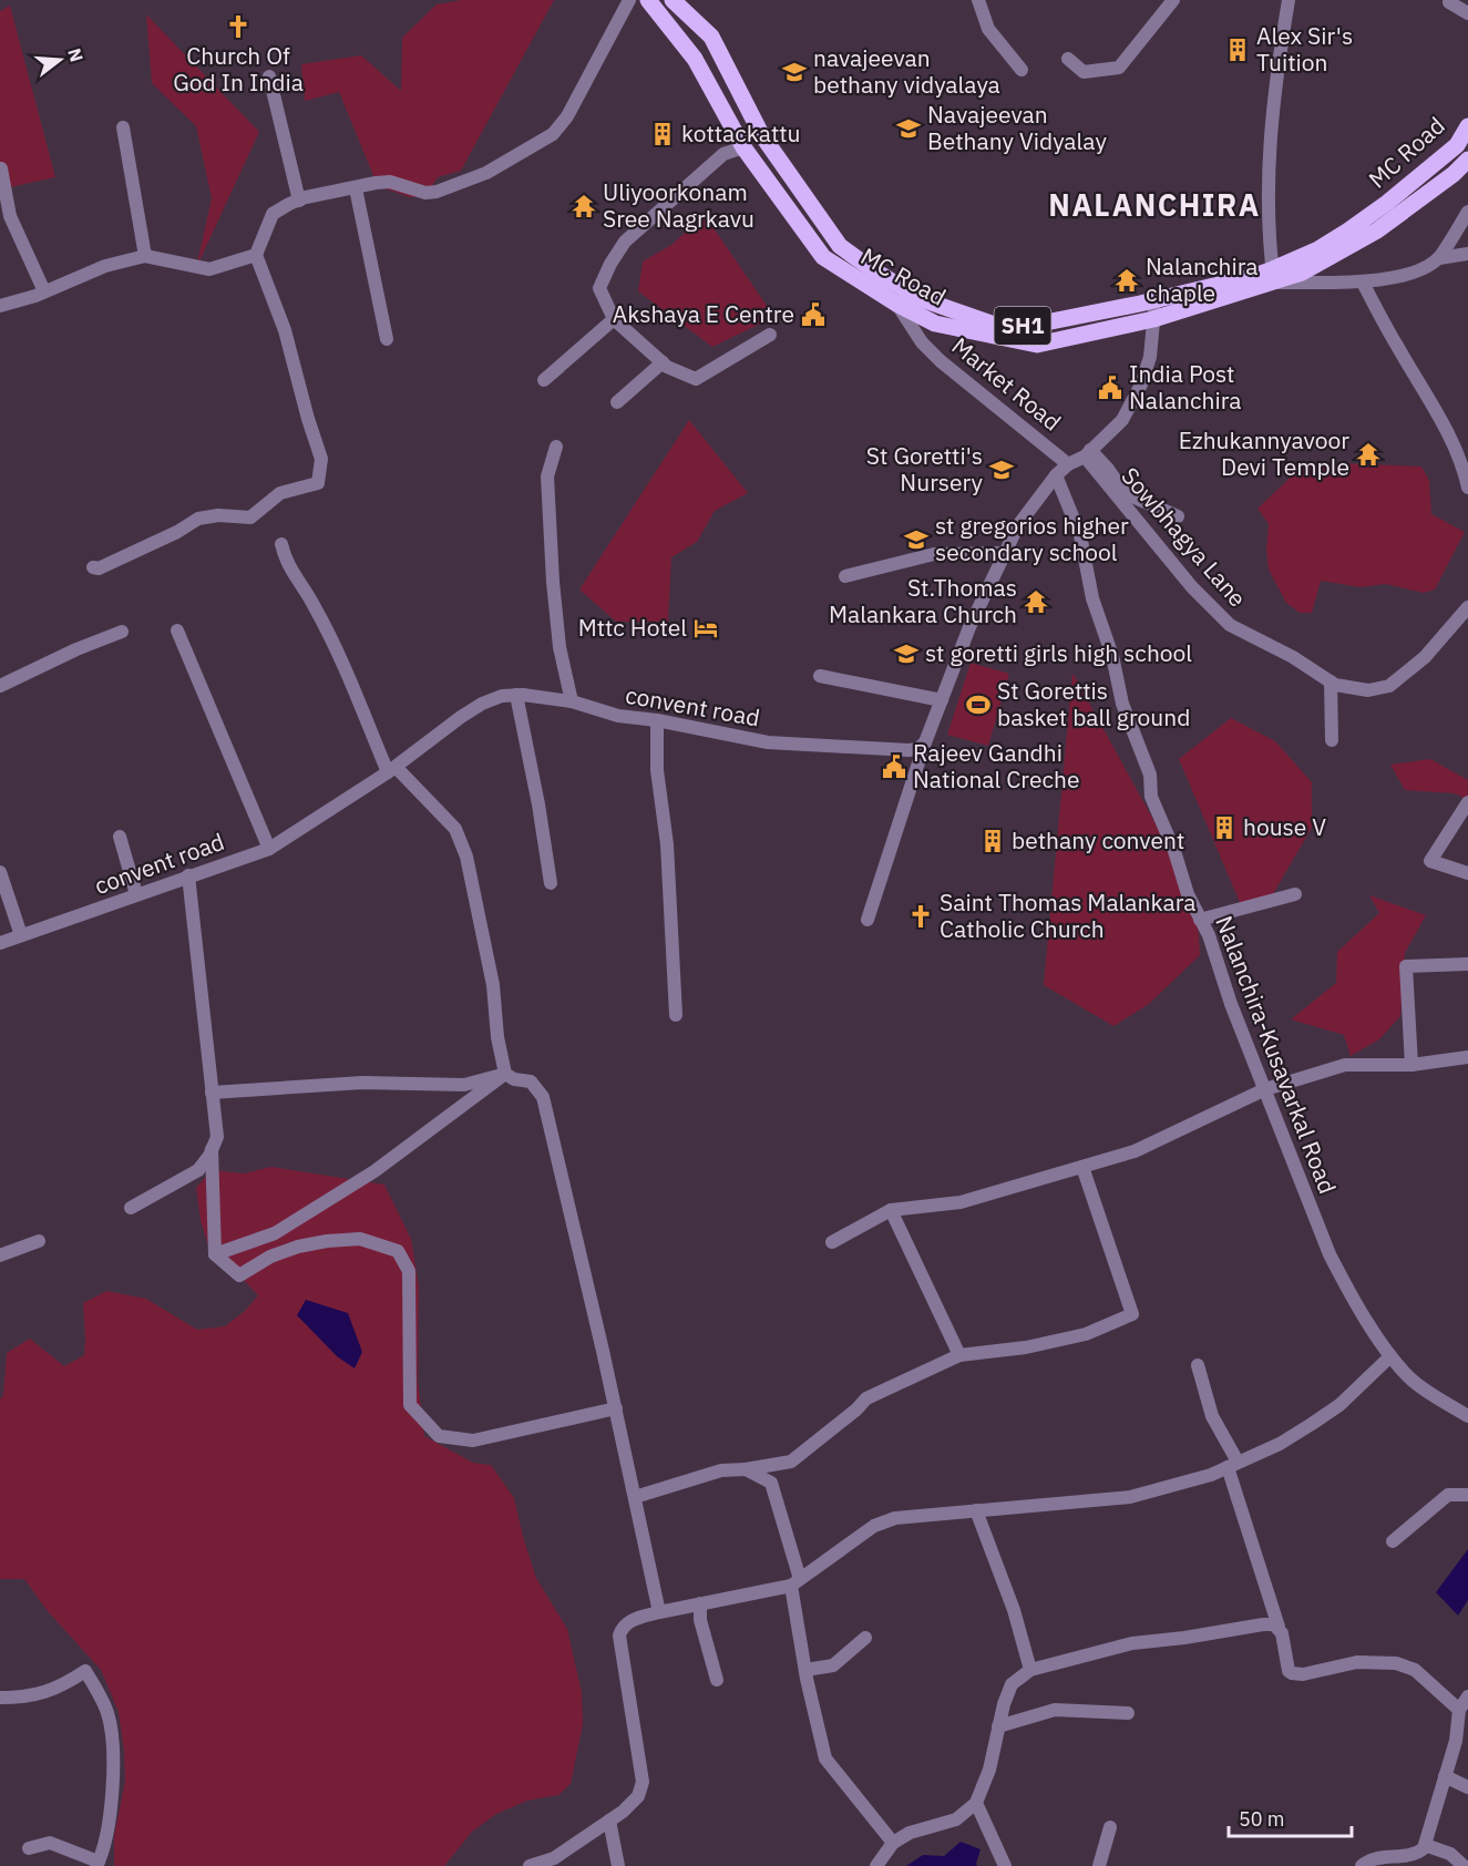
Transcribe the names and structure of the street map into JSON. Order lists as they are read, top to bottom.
{
  "streets": {
    "main road": ["MC Road", "SH1"],
    "street": [
      "Market Road",
      "Sowbhagya Lane",
      "convent road",
      "Nalanchira-Kusavarkal Road"
    ]
  },
  "crossings": [
    ["MC Road", "Market Road"]
  ],
  "districts": ["NALANCHIRA"],
  "places": {
    "church": ["Church Of God In India", "Saint Thomas Malankara Catholic Church"],
    "building": [
      "Alex Sir's Tuition",
      "kottackattu",
      "house V",
      "bethany convent"
    ],
    "school or university": [
      "navajeevan bethany vidyalaya",
      "Navajeevan Bethany Vidyalay",
      "St Goretti's Nursery",
      "st gregorios higher secondary school",
      "st goretti girls high school"
    ],
    "temple": [
      "Uliyoorkonam Sree Nagrkavu",
      "Nalanchira chaple",
      "Ezhukannyavoor Devi Temple",
      "St.Thomas Malankara Church"
    ],
    "public building": ["Akshaya E Centre", "India Post Nalanchira", "Rajeev Gandhi National Creche"],
    "hotel": ["Mttc Hotel"],
    "sports": ["St Gorettis basket ball ground"]
  },
  "scale_bar": "50 m",
  "north": "right"
}
